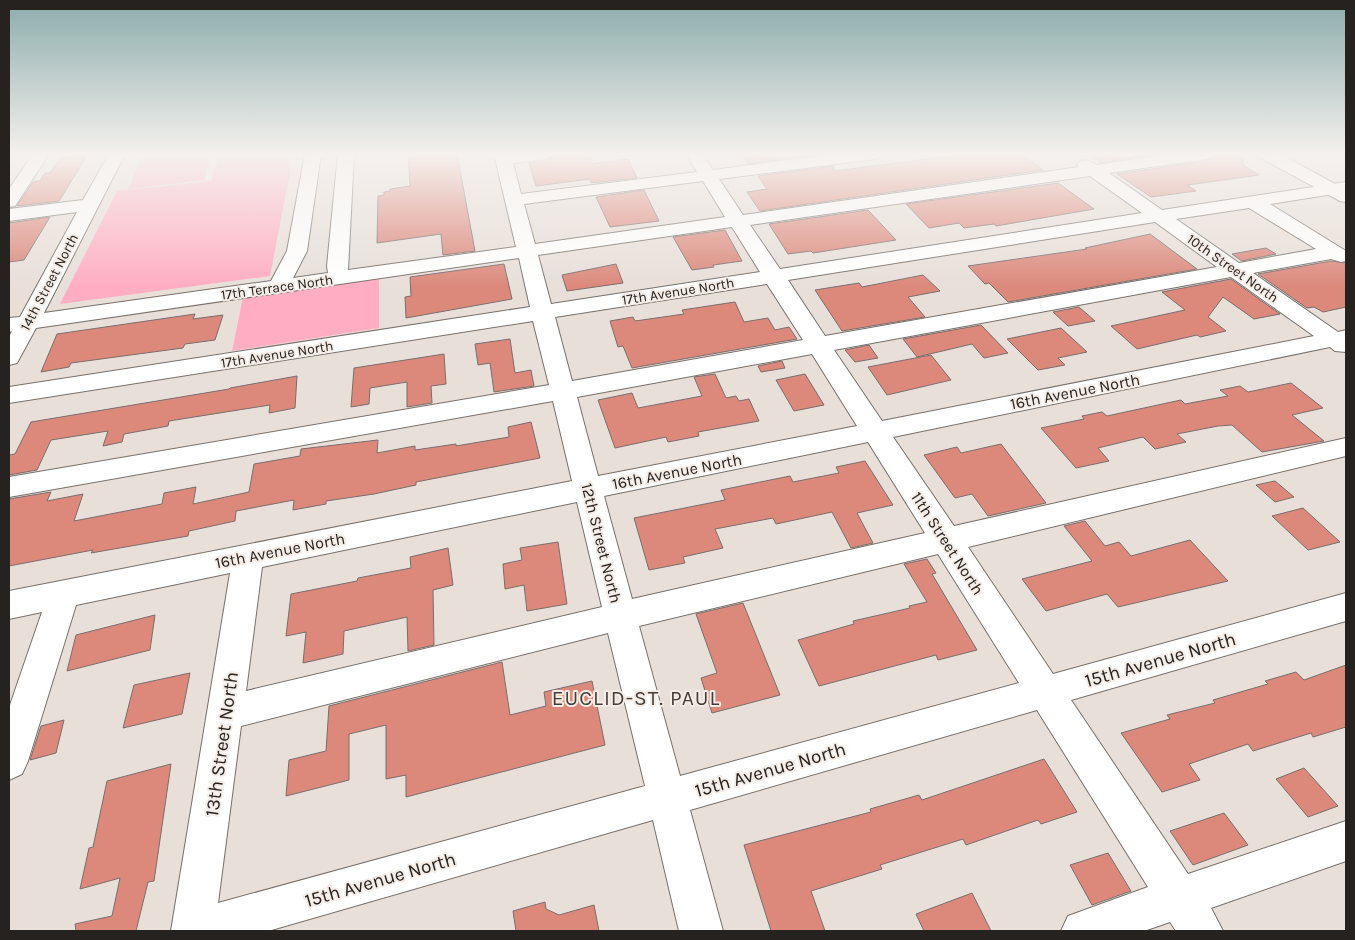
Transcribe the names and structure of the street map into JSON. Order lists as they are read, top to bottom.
{
  "streets": {
    "street": [
      "10th Street North",
      "14th Street North",
      "17th Terrace North",
      "17th Avenue North",
      "16th Avenue North",
      "12th Street North",
      "11th Street North",
      "15th Avenue North",
      "13th Street North"
    ]
  },
  "crossings": [
    ["10th Street North", "17th Avenue North"],
    ["10th Street North", "16th Avenue North"],
    ["14th Street North", "17th Terrace North"],
    ["17th Terrace North", "12th Street North"],
    ["17th Terrace North", "11th Street North"],
    ["17th Avenue North", "12th Street North"],
    ["17th Avenue North", "11th Street North"],
    ["16th Avenue North", "12th Street North"],
    ["16th Avenue North", "11th Street North"],
    ["16th Avenue North", "13th Street North"],
    ["12th Street North", "15th Avenue North"],
    ["11th Street North", "15th Avenue North"],
    ["15th Avenue North", "13th Street North"]
  ],
  "districts": ["EUCLID-ST. PAUL"]
}
